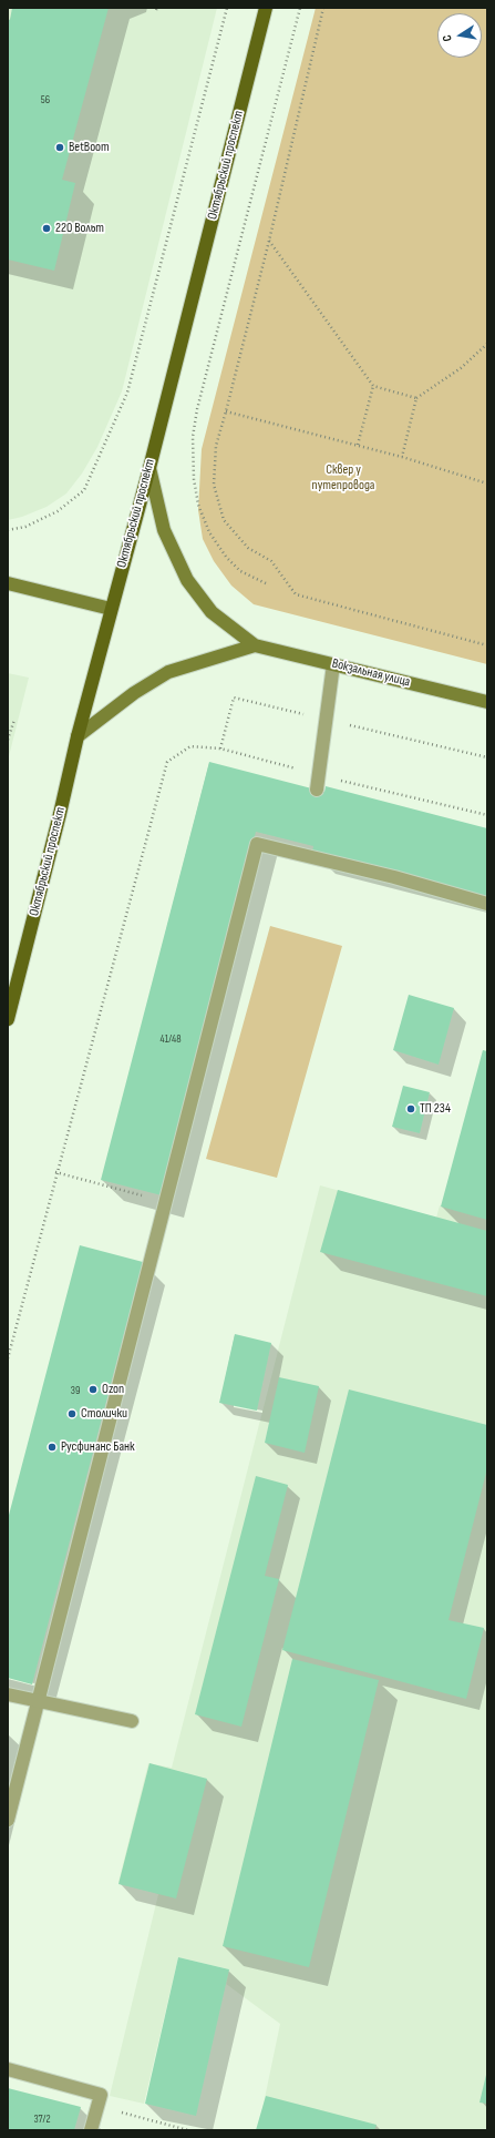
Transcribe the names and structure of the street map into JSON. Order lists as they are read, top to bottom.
{
  "streets": {
    "main road": ["Октябрьский проспект", "Вокзальная улица"]
  },
  "crossings": [
    ["Октябрьский проспект", "Вокзальная улица"]
  ],
  "parks": ["Сквер у путепровода"],
  "places": [
    "BetBoom",
    "220 Вольт",
    "ТП 234",
    "Ozon",
    "Столички",
    "Русфинанс Банк"
  ],
  "house_numbers": [
    "56",
    "41/48",
    "39",
    "37/2"
  ],
  "north": "left"
}
